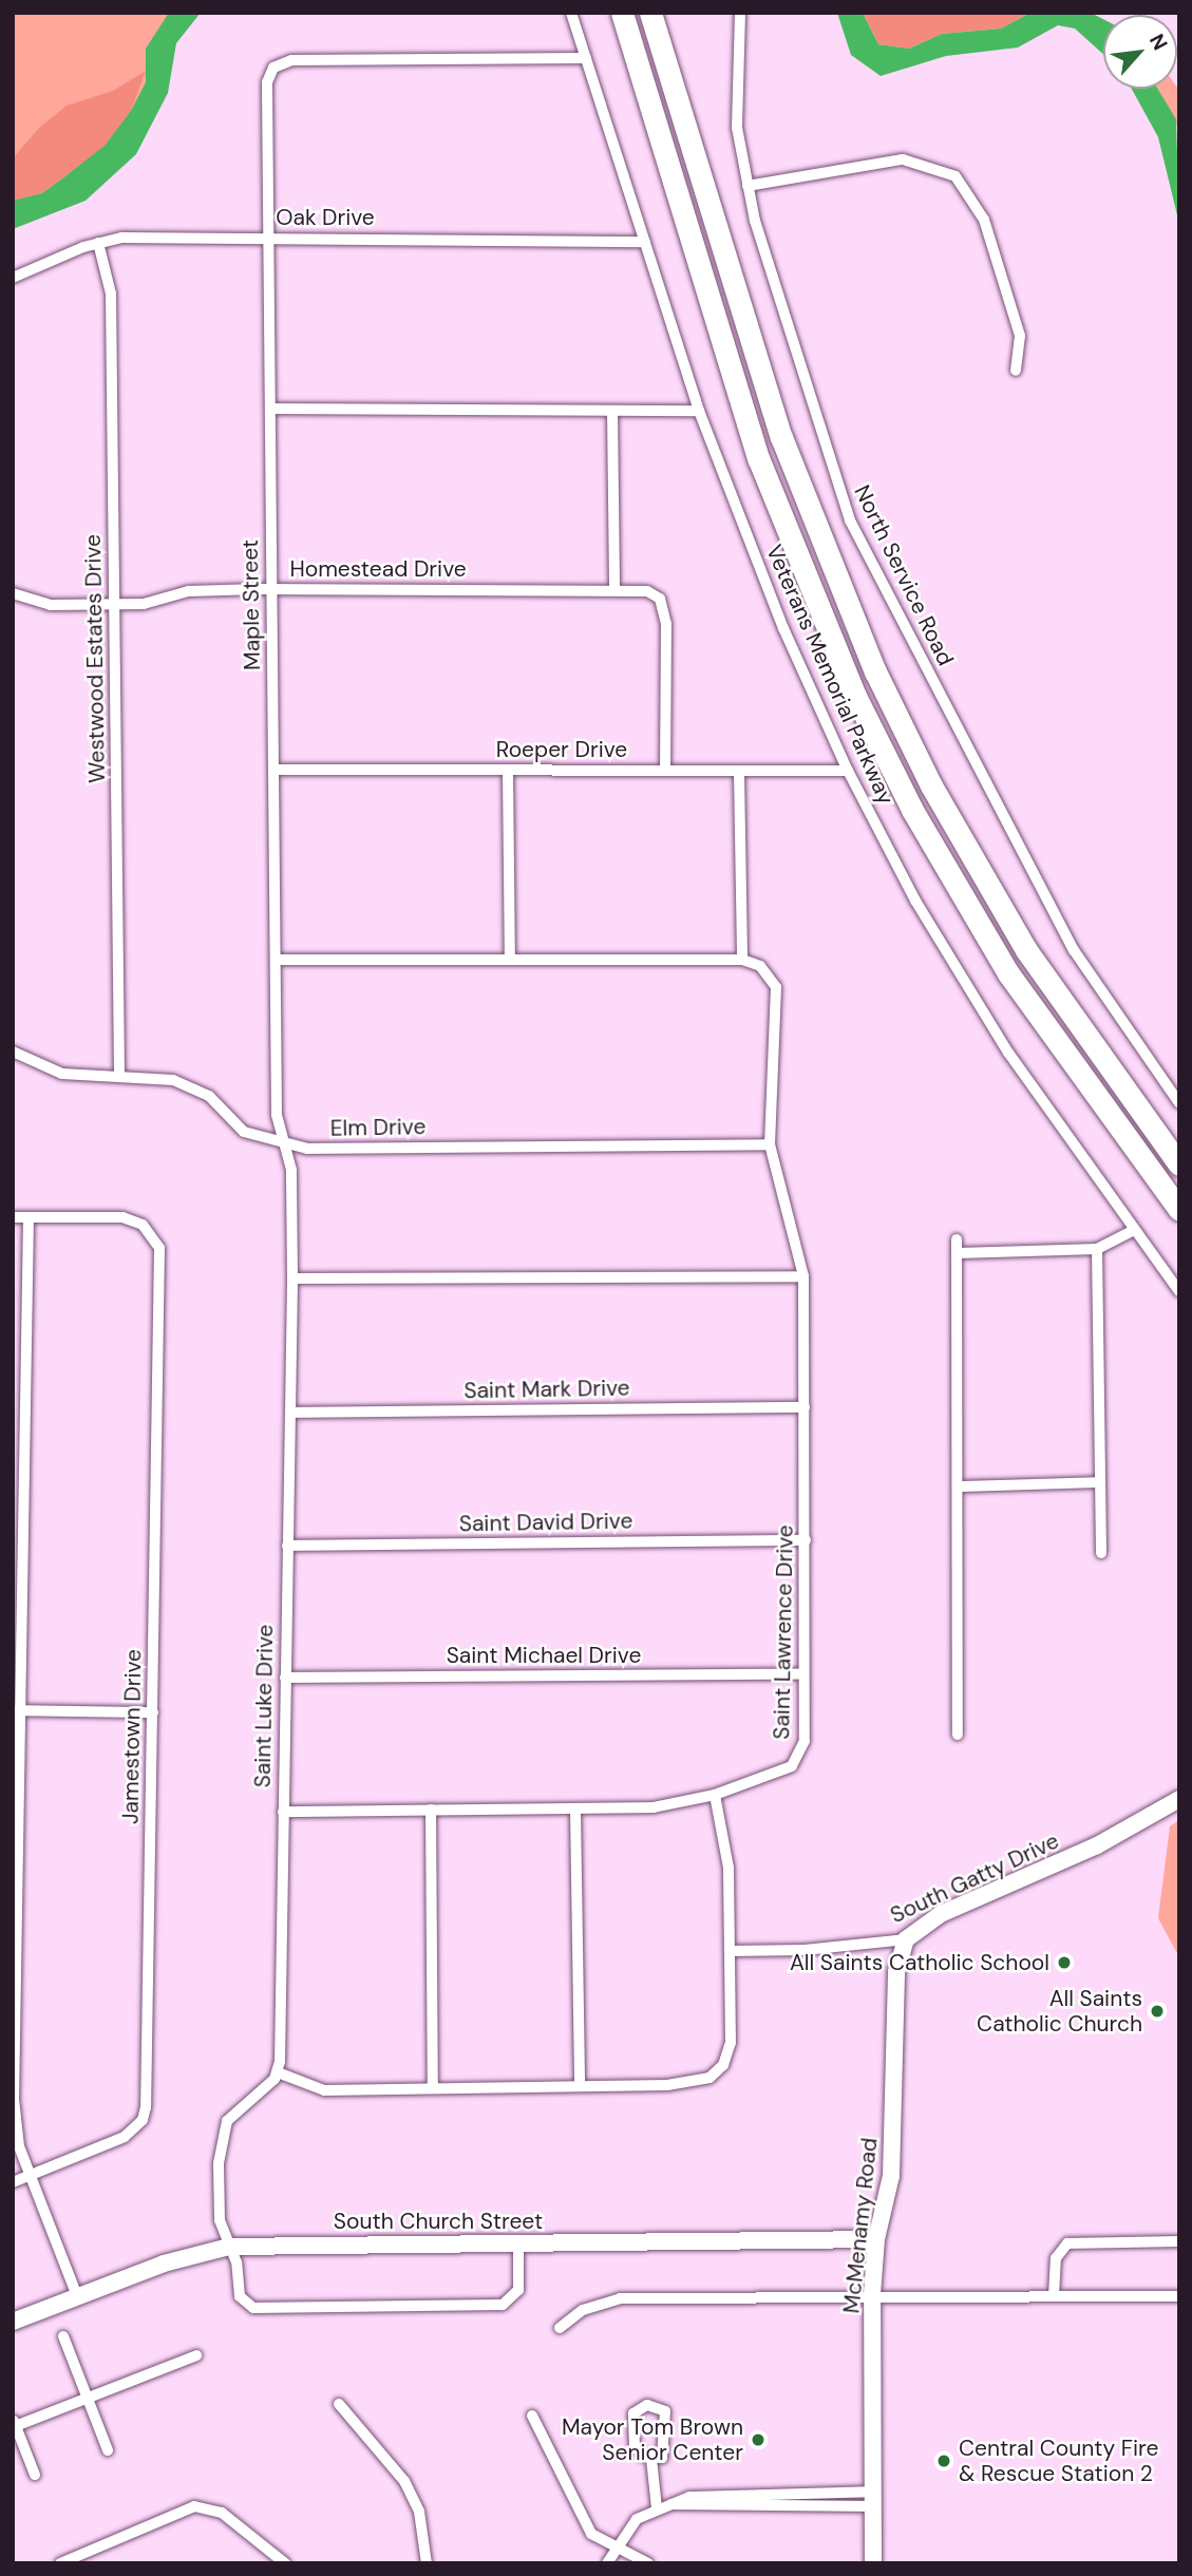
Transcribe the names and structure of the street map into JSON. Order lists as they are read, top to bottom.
{
  "streets": {
    "street": [
      "Oak Drive",
      "Homestead Drive",
      "North Service Road",
      "Maple Street",
      "Westwood Estates Drive",
      "Veterans Memorial Parkway",
      "Roeper Drive",
      "Elm Drive",
      "Saint Mark Drive",
      "Saint David Drive",
      "Saint Lawrence Drive",
      "Saint Michael Drive",
      "Saint Luke Drive",
      "Jamestown Drive",
      "South Gatty Drive",
      "South Church Street",
      "McMenamy Road"
    ]
  },
  "crossings": [
    ["Oak Drive", "Maple Street"],
    ["Oak Drive", "Westwood Estates Drive"],
    ["Oak Drive", "Veterans Memorial Parkway"],
    ["Homestead Drive", "Maple Street"],
    ["Homestead Drive", "Westwood Estates Drive"],
    ["Homestead Drive", "Roeper Drive"],
    ["Maple Street", "Veterans Memorial Parkway"],
    ["Maple Street", "Roeper Drive"],
    ["Maple Street", "Elm Drive"],
    ["Maple Street", "Saint Luke Drive"],
    ["Westwood Estates Drive", "Elm Drive"],
    ["Veterans Memorial Parkway", "Roeper Drive"],
    ["Elm Drive", "Saint Lawrence Drive"],
    ["Elm Drive", "Saint Luke Drive"],
    ["Saint Mark Drive", "Saint Lawrence Drive"],
    ["Saint Mark Drive", "Saint Luke Drive"],
    ["Saint David Drive", "Saint Lawrence Drive"],
    ["Saint David Drive", "Saint Luke Drive"],
    ["Saint Lawrence Drive", "Saint Michael Drive"],
    ["Saint Lawrence Drive", "Saint Luke Drive"],
    ["Saint Michael Drive", "Saint Luke Drive"],
    ["South Gatty Drive", "McMenamy Road"],
    ["South Church Street", "McMenamy Road"]
  ],
  "places": [
    "All Saints Catholic School",
    "All Saints Catholic Church",
    "Mayor Tom Brown Senior Center",
    "Central County Fire & Rescue Station 2"
  ],
  "north": "top right"
}
